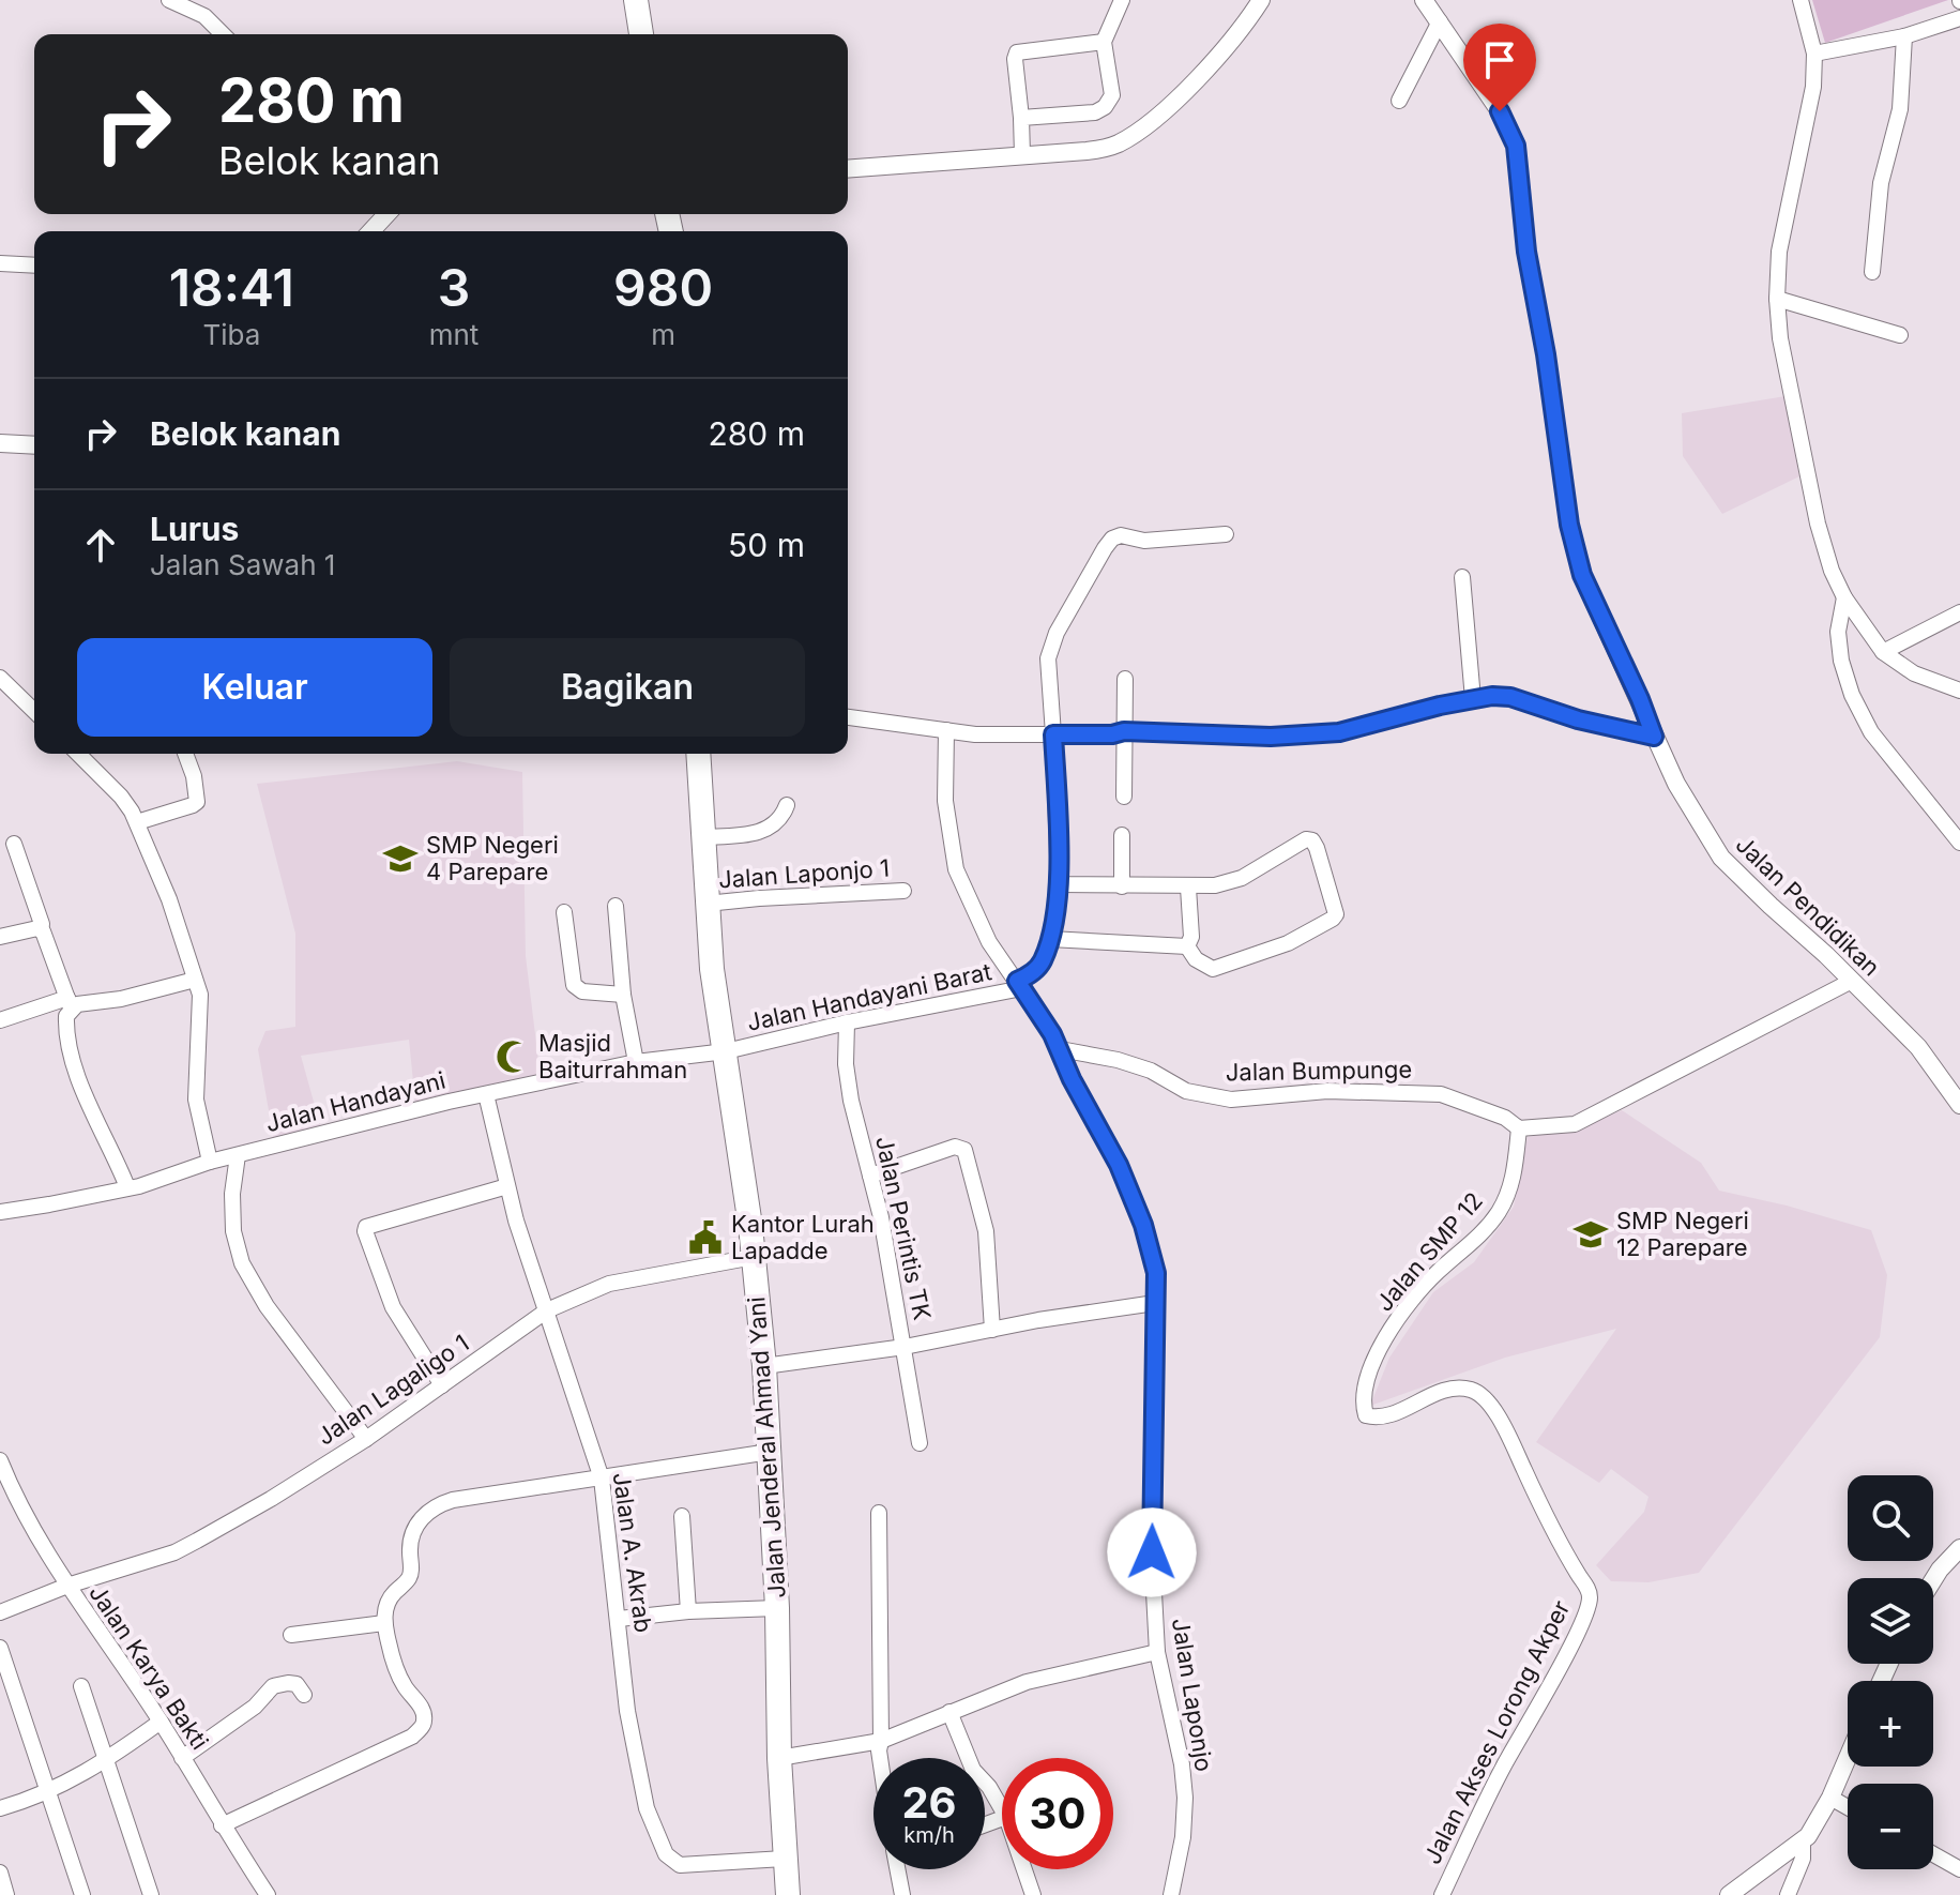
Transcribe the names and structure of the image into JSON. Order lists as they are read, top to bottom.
{
  "streets": {
    "highway": ["Jalan Jenderal Ahmad Yani"],
    "street": [
      "Jalan Laponjo 1",
      "Jalan Pendidikan",
      "Jalan Handayani Barat",
      "Jalan Bumpunge",
      "Jalan Handayani",
      "Jalan Perintis TK",
      "Jalan SMP 12",
      "Jalan Lagaligo 1",
      "Jalan A. Akrab",
      "Jalan Karya Bakti",
      "Jalan Laponjo",
      "Jalan Akses Lorong Akper"
    ]
  },
  "crossings": [
    ["Jalan Laponjo 1", "Jalan Jenderal Ahmad Yani"],
    ["Jalan Handayani Barat", "Jalan Handayani"],
    ["Jalan Handayani Barat", "Jalan Perintis TK"],
    ["Jalan Handayani Barat", "Jalan Jenderal Ahmad Yani"],
    ["Jalan Handayani Barat", "Jalan Laponjo"],
    ["Jalan Bumpunge", "Jalan SMP 12"],
    ["Jalan Bumpunge", "Jalan Laponjo"],
    ["Jalan Handayani", "Jalan Jenderal Ahmad Yani"],
    ["Jalan Handayani", "Jalan A. Akrab"],
    ["Jalan SMP 12", "Jalan Akses Lorong Akper"],
    ["Jalan Lagaligo 1", "Jalan Jenderal Ahmad Yani"],
    ["Jalan Lagaligo 1", "Jalan A. Akrab"],
    ["Jalan Lagaligo 1", "Jalan Karya Bakti"],
    ["Jalan Jenderal Ahmad Yani", "Jalan A. Akrab"]
  ],
  "places": {
    "school or university": ["SMP Negeri 4 Parepare", "SMP Negeri 12 Parepare"],
    "mosque": ["Masjid Baiturrahman"],
    "public building": ["Kantor Lurah Lapadde"]
  },
  "page": {
    "turn": ["280 m", "Belok kanan"],
    "eta": [
      "18:41",
      "Tiba",
      "3",
      "mnt",
      "980",
      "m"
    ],
    "list": [
      {
        "name": "Belok kanan",
        "value": "280 m"
      },
      {
        "name": "Lurus",
        "note": "Jalan Sawah 1",
        "value": "50 m"
      }
    ],
    "buttons": ["Keluar", "Bagikan"],
    "map_buttons": ["+", "−"],
    "speed": "26 km/h",
    "limit": "30"
  }
}
